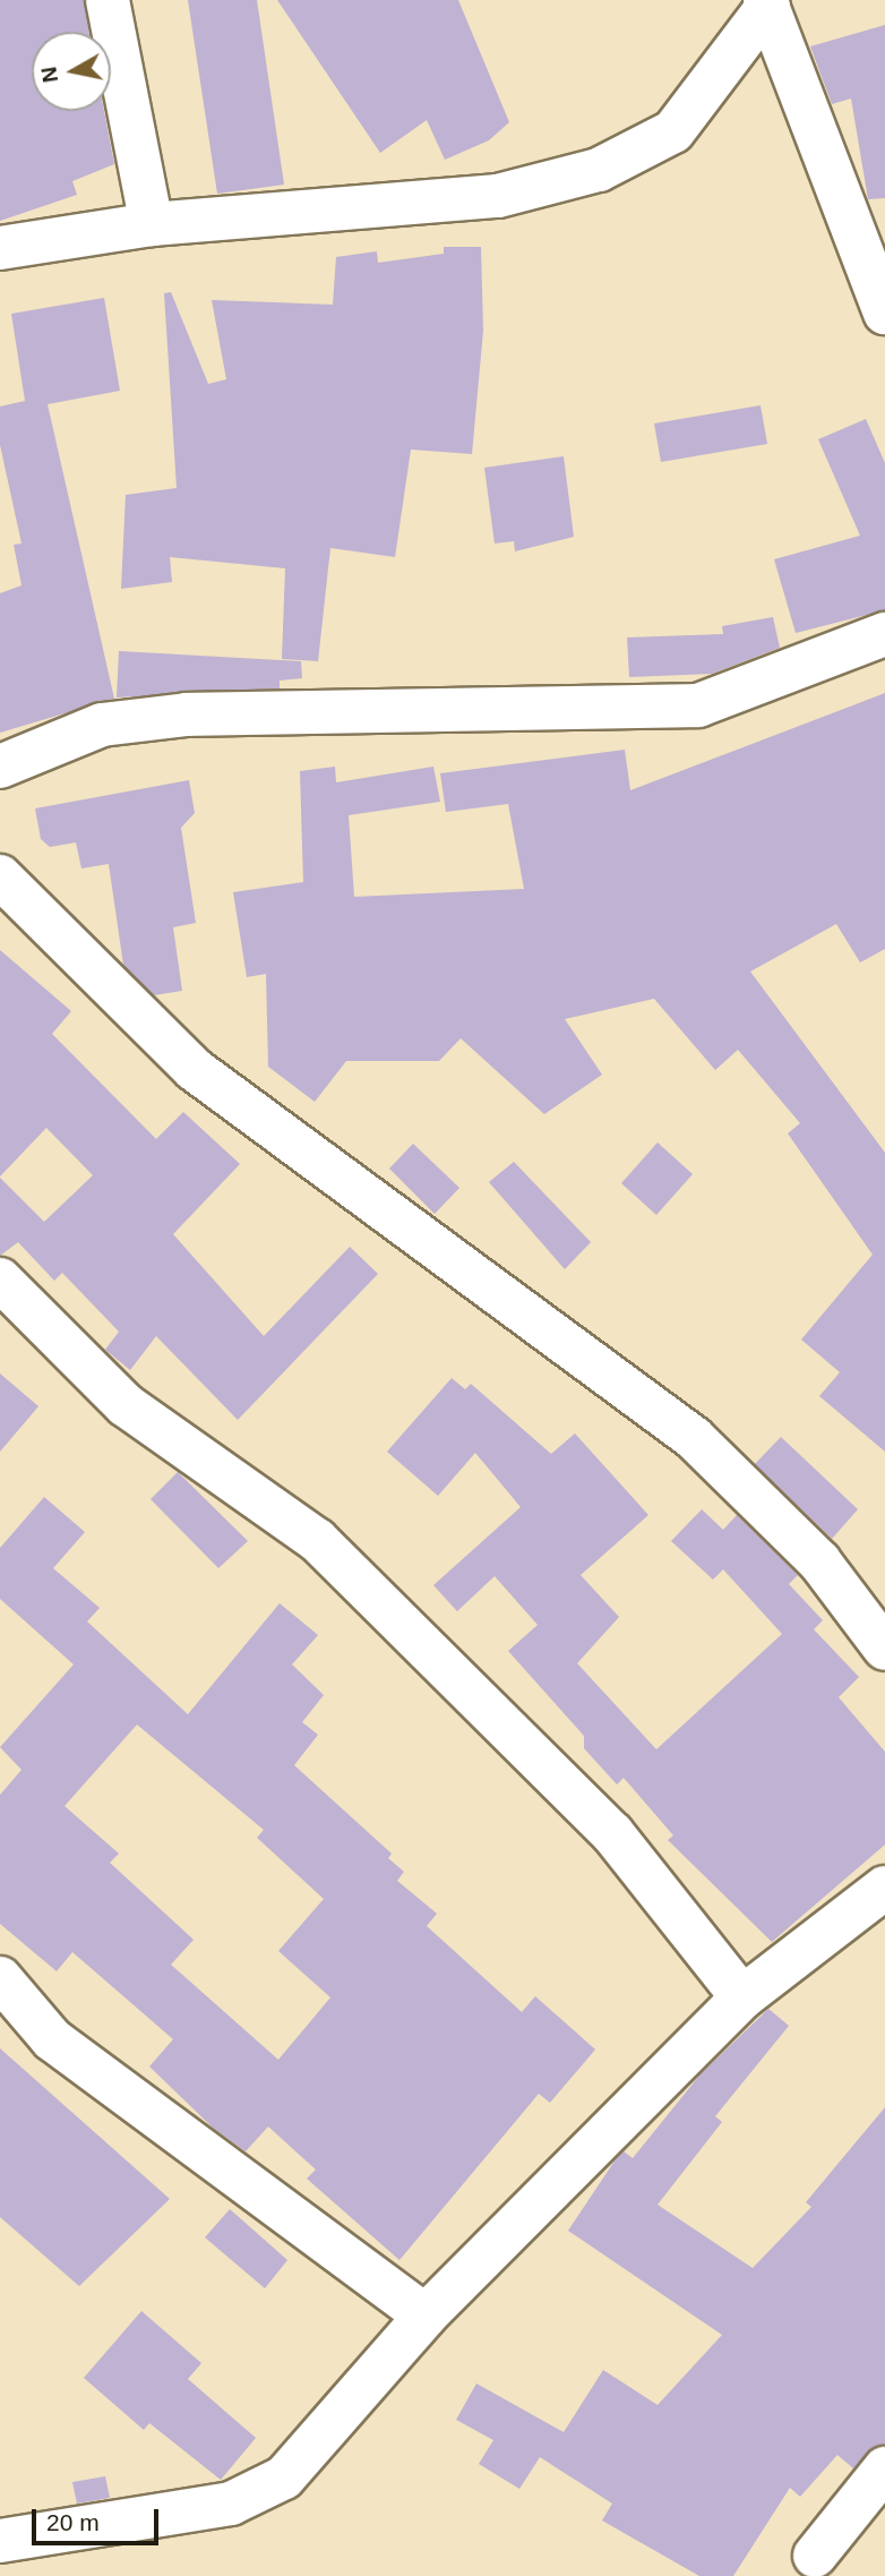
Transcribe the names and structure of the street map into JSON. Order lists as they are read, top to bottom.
{
  "scale_bar": "20 m",
  "north": "left"
}
